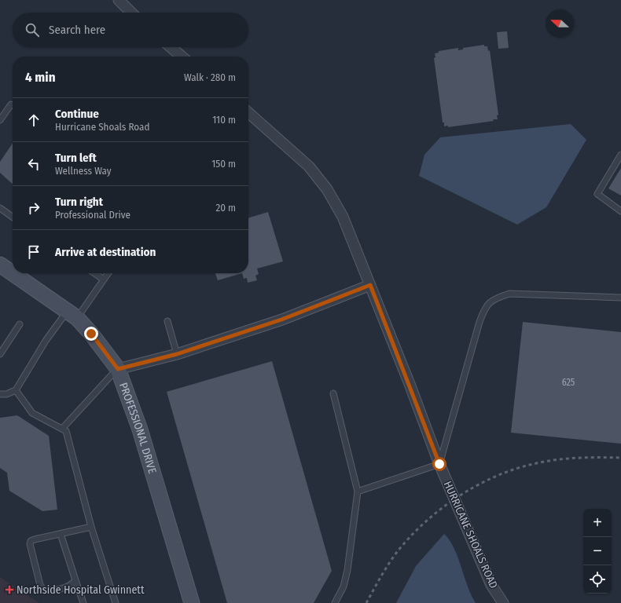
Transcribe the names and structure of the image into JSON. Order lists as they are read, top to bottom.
{
  "streets": {
    "street": ["PROFESSIONAL DRIVE", "HURRICANE SHOALS ROAD"]
  },
  "places": {
    "health": ["Northside Hospital Gwinnett"]
  },
  "house_numbers": ["625"],
  "north": "left",
  "page": {
    "search": "Search here",
    "heading": ["4 min", "Walk · 280 m"],
    "list": [
      ["Continue", "Hurricane Shoals Road", "110 m"],
      ["Turn left", "Wellness Way", "150 m"],
      ["Turn right", "Professional Drive", "20 m"],
      "Arrive at destination"
    ],
    "map_buttons": ["+", "−"]
  }
}
